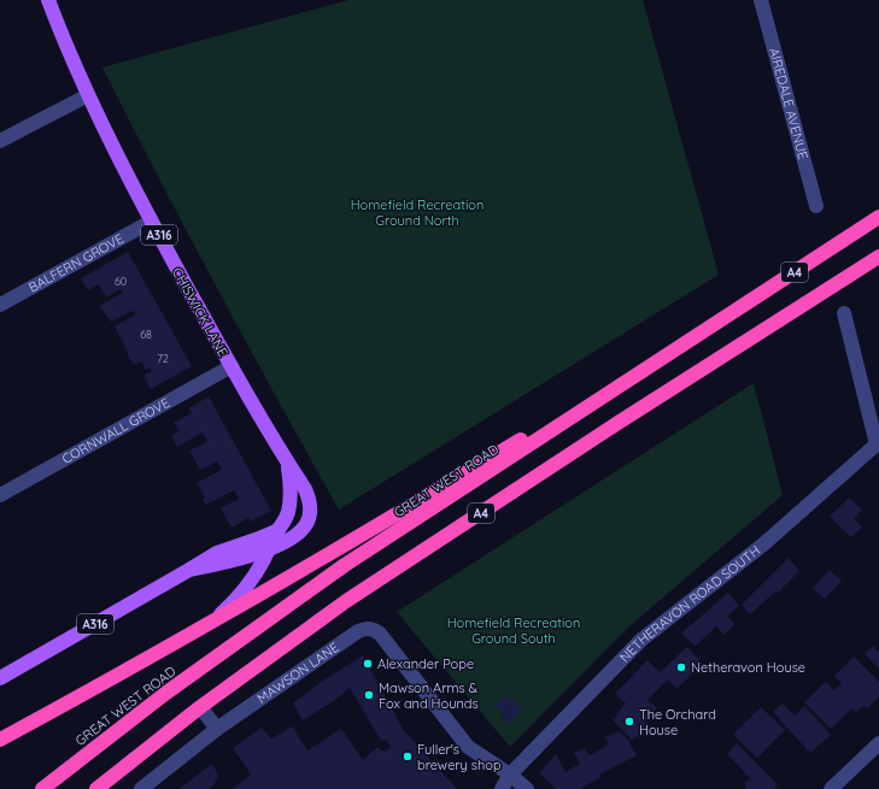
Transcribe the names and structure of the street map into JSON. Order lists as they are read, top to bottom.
{
  "streets": {
    "highway": ["A316", "A4", "GREAT WEST ROAD"],
    "main road": ["CHISWICK LANE"],
    "street": [
      "AIREDALE AVENUE",
      "BALFERN GROVE",
      "CORNWALL GROVE",
      "NETHERAVON ROAD SOUTH",
      "MAWSON LANE"
    ]
  },
  "crossings": [
    ["A316", "A4"],
    ["A316", "CHISWICK LANE"],
    ["BALFERN GROVE", "CHISWICK LANE"],
    ["A4", "GREAT WEST ROAD"],
    ["CHISWICK LANE", "CORNWALL GROVE"],
    ["NETHERAVON ROAD SOUTH", "MAWSON LANE"]
  ],
  "parks": ["Homefield Recreation Ground North", "Homefield Recreation Ground South"],
  "places": [
    "Alexander Pope",
    "Netheravon House",
    "Mawson Arms & Fox and Hounds",
    "The Orchard House",
    "Fuller's brewery shop"
  ],
  "house_numbers": ["60", "68", "72"]
}
